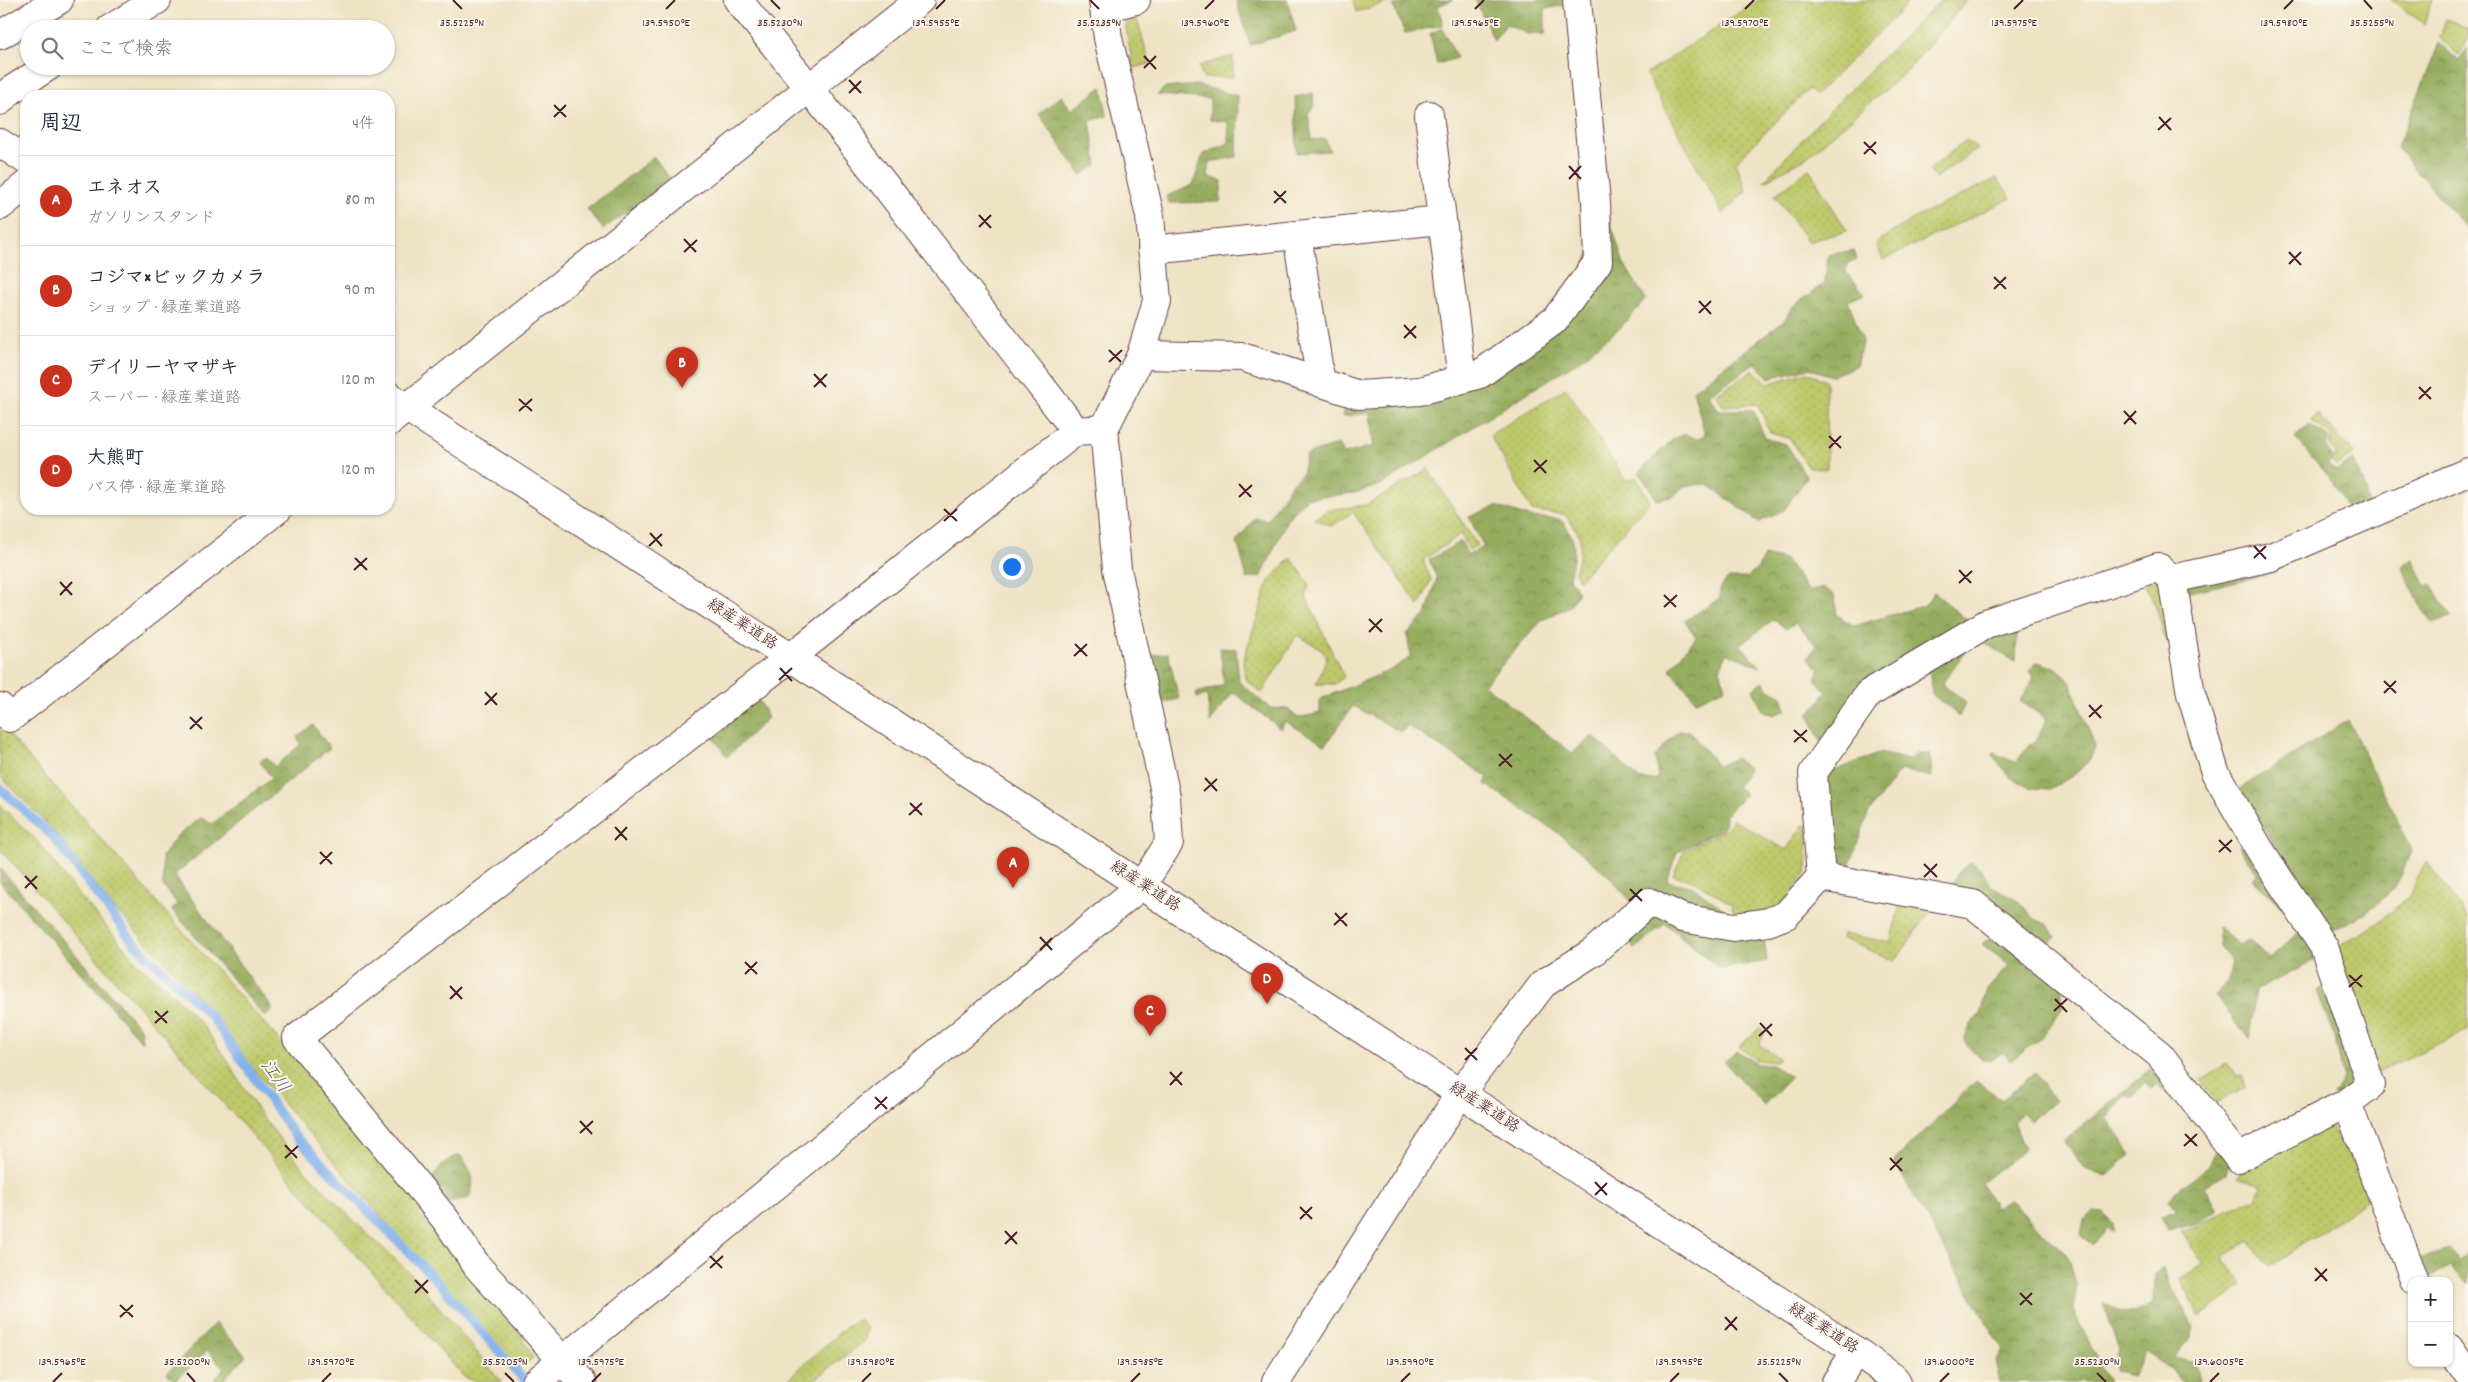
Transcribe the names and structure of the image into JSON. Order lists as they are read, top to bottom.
{
  "streets": {
    "main road": ["緑産業道路"]
  },
  "water": ["江川"],
  "page": {
    "search": "ここで検索",
    "heading": ["周辺", "4件"],
    "list": [
      {
        "mark": "A",
        "name": "エネオス",
        "note": "ガソリンスタンド",
        "value": "80 m"
      },
      {
        "mark": "B",
        "name": "コジマ×ビックカメラ",
        "note": "ショップ · 緑産業道路",
        "value": "90 m"
      },
      {
        "mark": "C",
        "name": "デイリーヤマザキ",
        "note": "スーパー · 緑産業道路",
        "value": "120 m"
      },
      {
        "mark": "D",
        "name": "大熊町",
        "note": "バス停 · 緑産業道路",
        "value": "120 m"
      }
    ],
    "pins": [
      "B",
      "A",
      "D",
      "C"
    ],
    "map_buttons": ["+", "−"]
  },
  "coordinates": [
    "139.5950°E",
    "139.5955°E",
    "139.5960°E",
    "139.5965°E",
    "139.5970°E",
    "139.5975°E",
    "139.5980°E",
    "35.5255°N",
    "35.5225°N",
    "35.5230°N",
    "35.5235°N",
    "35.5200°N",
    "35.5205°N",
    "139.5985°E",
    "139.5990°E",
    "139.5995°E",
    "139.6000°E",
    "139.6005°E"
  ]
}
